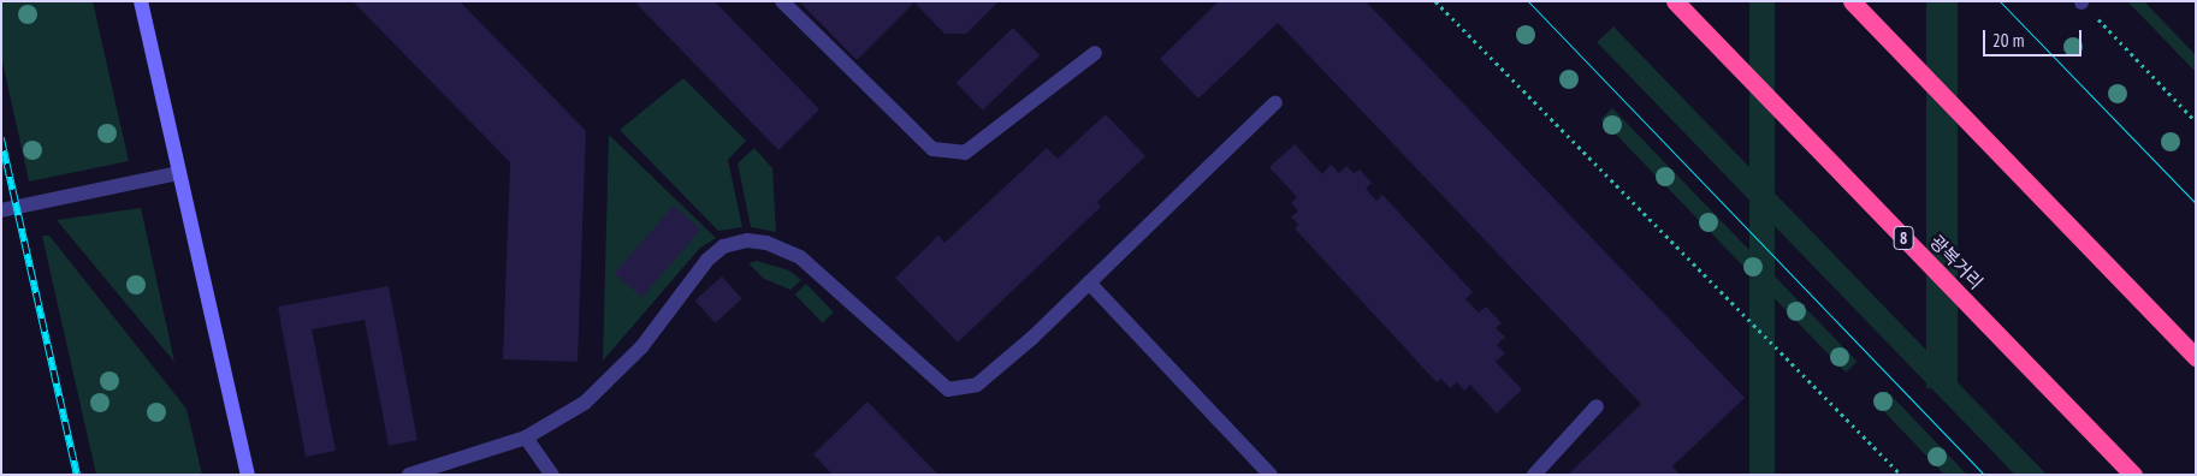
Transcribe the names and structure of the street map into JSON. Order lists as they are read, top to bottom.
{
  "streets": {
    "highway": ["8", "광복거리"]
  },
  "scale_bar": "20 m"
}
